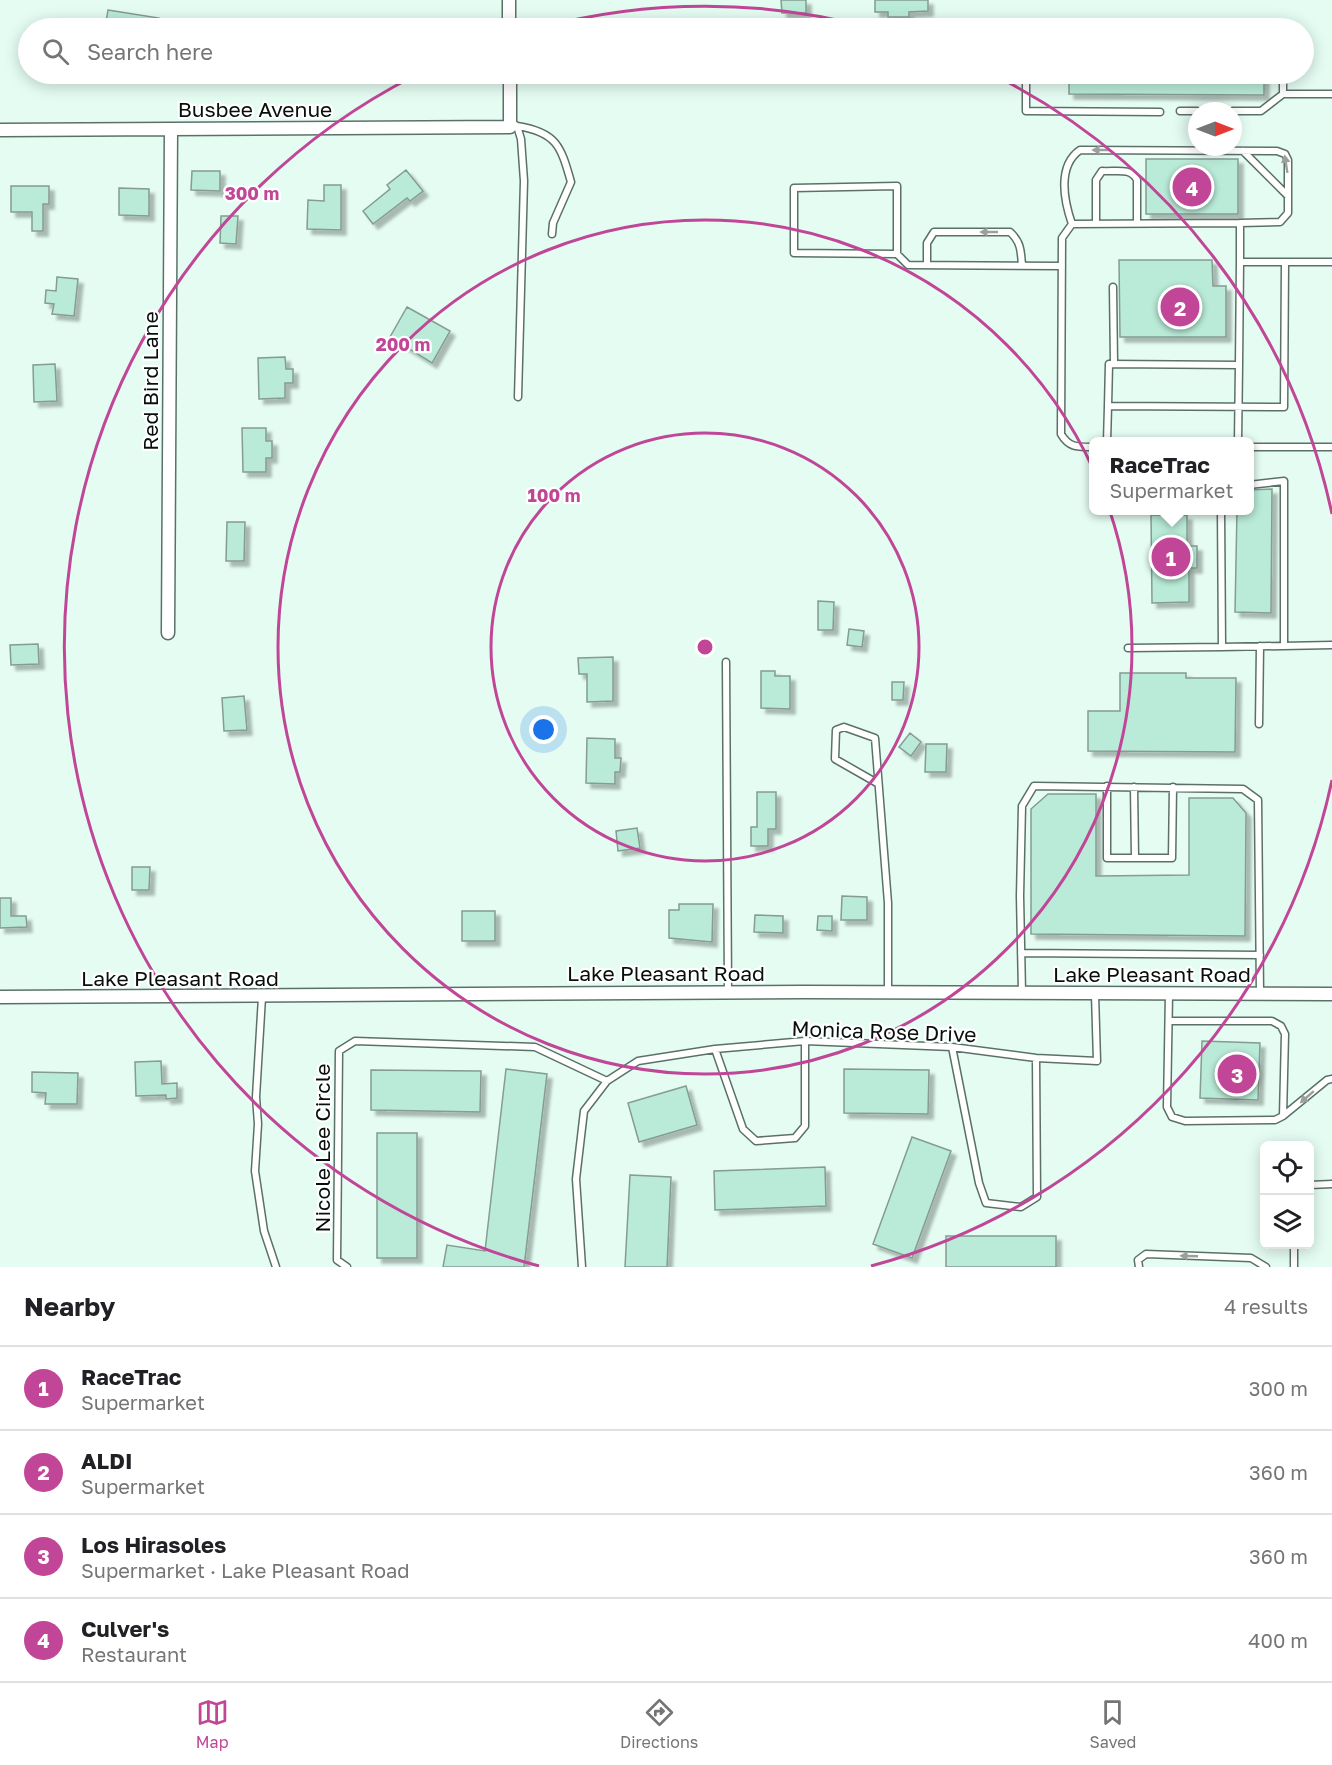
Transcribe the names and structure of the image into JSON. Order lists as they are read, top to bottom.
{
  "streets": {
    "street": ["Busbee Avenue", "Red Bird Lane", "Lake Pleasant Road"],
    "lane": ["Monica Rose Drive", "Nicole Lee Circle"]
  },
  "crossings": [
    ["Busbee Avenue", "Red Bird Lane"],
    ["Lake Pleasant Road", "Monica Rose Drive"],
    ["Monica Rose Drive", "Nicole Lee Circle"]
  ],
  "north": "right",
  "page": {
    "search": "Search here",
    "pins": [
      "4",
      "2",
      "1",
      "3"
    ],
    "popup": ["RaceTrac", "Supermarket"],
    "heading": ["Nearby", "4 results"],
    "list": [
      {
        "mark": "1",
        "name": "RaceTrac",
        "note": "Supermarket",
        "value": "300 m"
      },
      {
        "mark": "2",
        "name": "ALDI",
        "note": "Supermarket",
        "value": "360 m"
      },
      {
        "mark": "3",
        "name": "Los Hirasoles",
        "note": "Supermarket · Lake Pleasant Road",
        "value": "360 m"
      },
      {
        "mark": "4",
        "name": "Culver's",
        "note": "Restaurant",
        "value": "400 m"
      }
    ],
    "nav": ["Map", "Directions", "Saved"]
  },
  "rings": ["300 m", "200 m", "100 m"]
}
